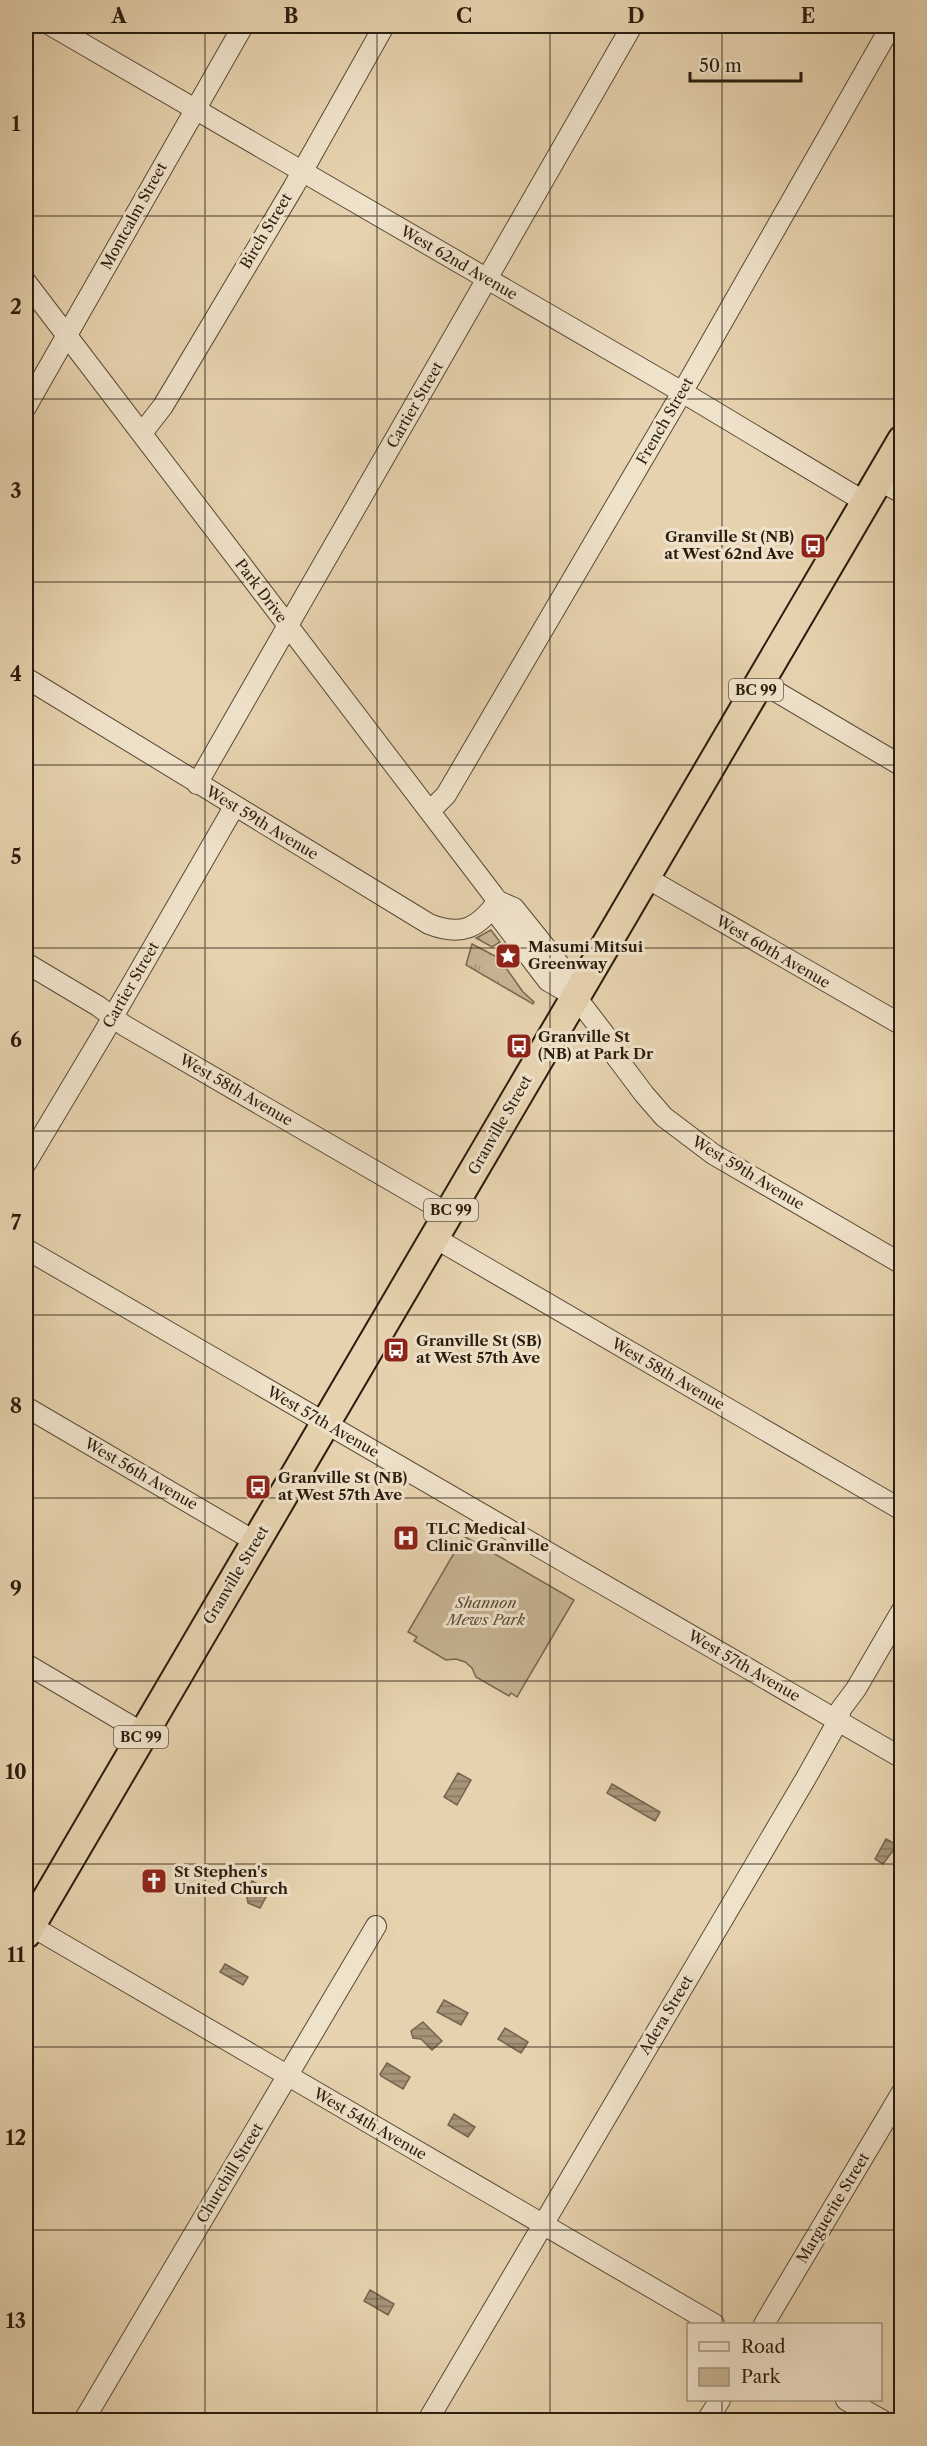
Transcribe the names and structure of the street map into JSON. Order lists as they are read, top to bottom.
{
  "streets": {
    "highway": ["BC 99", "Granville Street"],
    "street": [
      "Montcalm Street",
      "Birch Street",
      "West 62nd Avenue",
      "Cartier Street",
      "French Street",
      "Park Drive",
      "West 59th Avenue",
      "West 60th Avenue",
      "West 58th Avenue",
      "West 57th Avenue",
      "West 56th Avenue",
      "Adera Street",
      "West 54th Avenue",
      "Churchill Street",
      "Marguerite Street"
    ]
  },
  "crossings": [
    ["Montcalm Street", "West 62nd Avenue"],
    ["Montcalm Street", "Park Drive"],
    ["Birch Street", "West 62nd Avenue"],
    ["Birch Street", "Park Drive"],
    ["West 62nd Avenue", "Cartier Street"],
    ["West 62nd Avenue", "French Street"],
    ["West 62nd Avenue", "Granville Street"],
    ["Cartier Street", "Park Drive"],
    ["Cartier Street", "West 59th Avenue"],
    ["Cartier Street", "West 58th Avenue"],
    ["French Street", "Park Drive"],
    ["Park Drive", "West 59th Avenue"],
    ["Park Drive", "Granville Street"],
    ["West 59th Avenue", "Granville Street"],
    ["West 60th Avenue", "Granville Street"],
    ["West 58th Avenue", "Granville Street"],
    ["Granville Street", "West 57th Avenue"],
    ["Granville Street", "West 56th Avenue"],
    ["Granville Street", "West 54th Avenue"],
    ["West 57th Avenue", "Adera Street"],
    ["Adera Street", "West 54th Avenue"],
    ["West 54th Avenue", "Churchill Street"]
  ],
  "parks": ["Shannon Mews Park"],
  "places": {
    "bus stop": [
      "Granville St (NB) at West 62nd Ave",
      "Granville St (NB) at Park Dr",
      "Granville St (SB) at West 57th Ave",
      "Granville St (NB) at West 57th Ave"
    ],
    "place": ["Masumi Mitsui Greenway"],
    "hospital": ["TLC Medical Clinic Granville"],
    "church": ["St Stephen's United Church"]
  },
  "legend": ["Road", "Park"],
  "scale_bar": "50 m",
  "grid": {
    "columns": [
      "A",
      "B",
      "C",
      "D",
      "E"
    ],
    "rows": [
      "1",
      "2",
      "3",
      "4",
      "5",
      "6",
      "7",
      "8",
      "9",
      "10",
      "11",
      "12",
      "13"
    ]
  }
}
